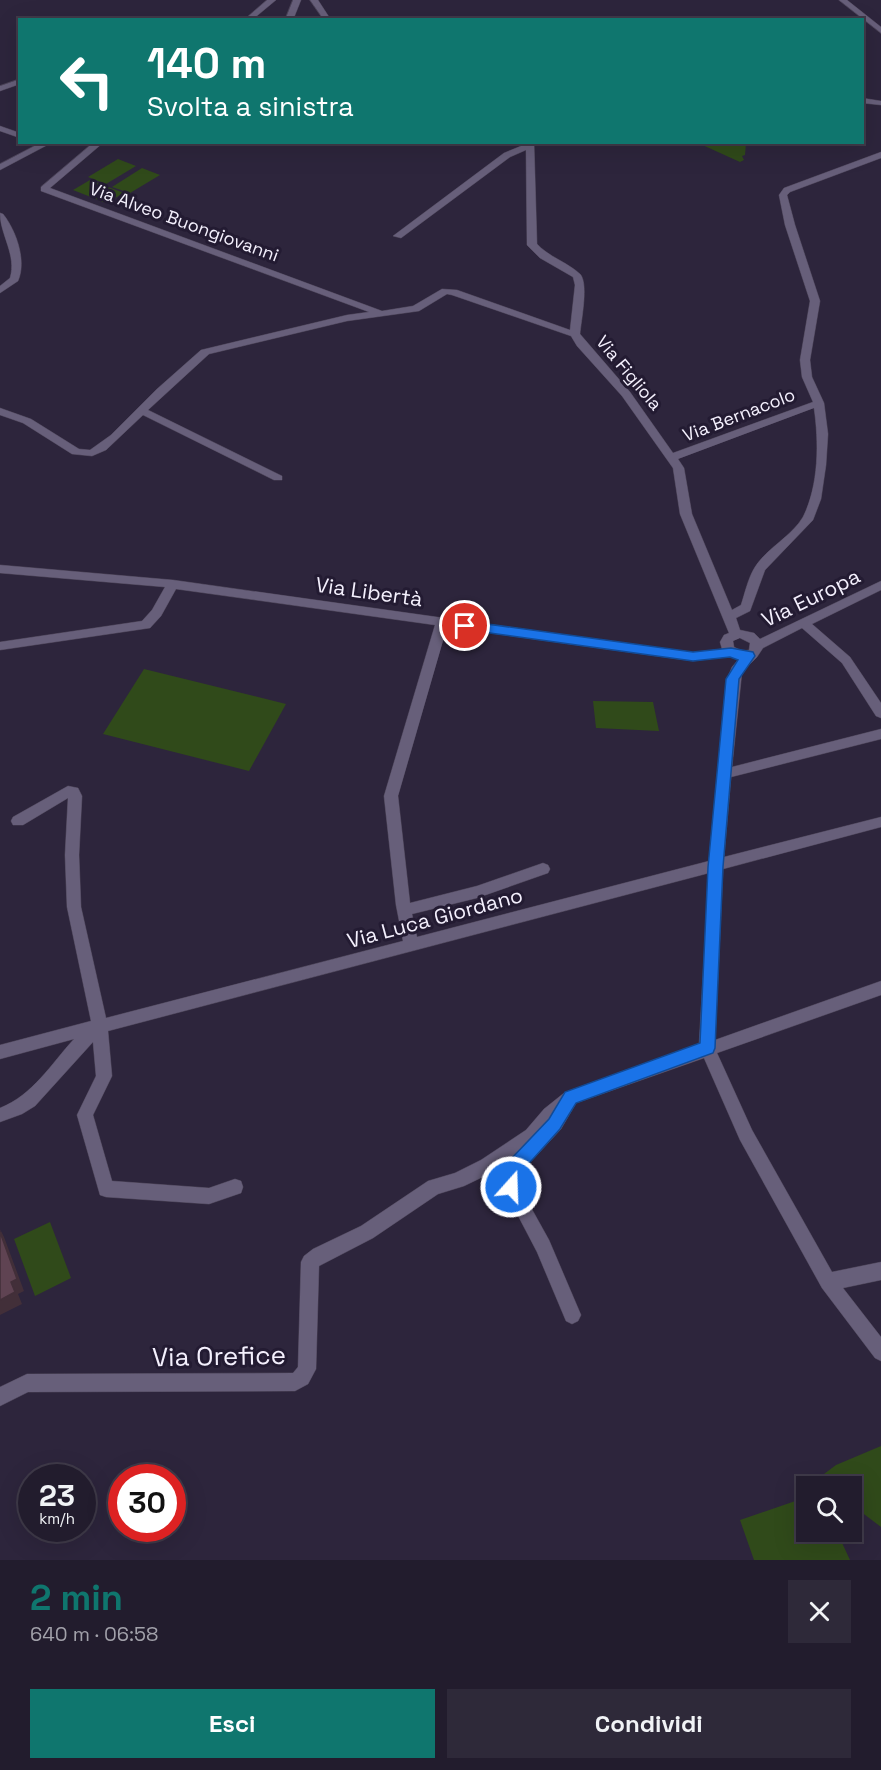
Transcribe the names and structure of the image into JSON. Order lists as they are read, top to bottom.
{
  "streets": {
    "street": [
      "Via Alveo Buongiovanni",
      "Via Figliola",
      "Via Bernacolo",
      "Via Libertà",
      "Via Europa",
      "Via Luca Giordano",
      "Via Orefice"
    ]
  },
  "crossings": [
    ["Via Figliola", "Via Bernacolo"],
    ["Via Figliola", "Via Libertà"],
    ["Via Figliola", "Via Europa"],
    ["Via Libertà", "Via Europa"]
  ],
  "page": {
    "turn": ["140 m", "Svolta a sinistra"],
    "speed": "23 km/h",
    "limit": "30",
    "heading": ["2 min", "640 m · 06:58"],
    "buttons": ["Esci", "Condividi"]
  }
}
